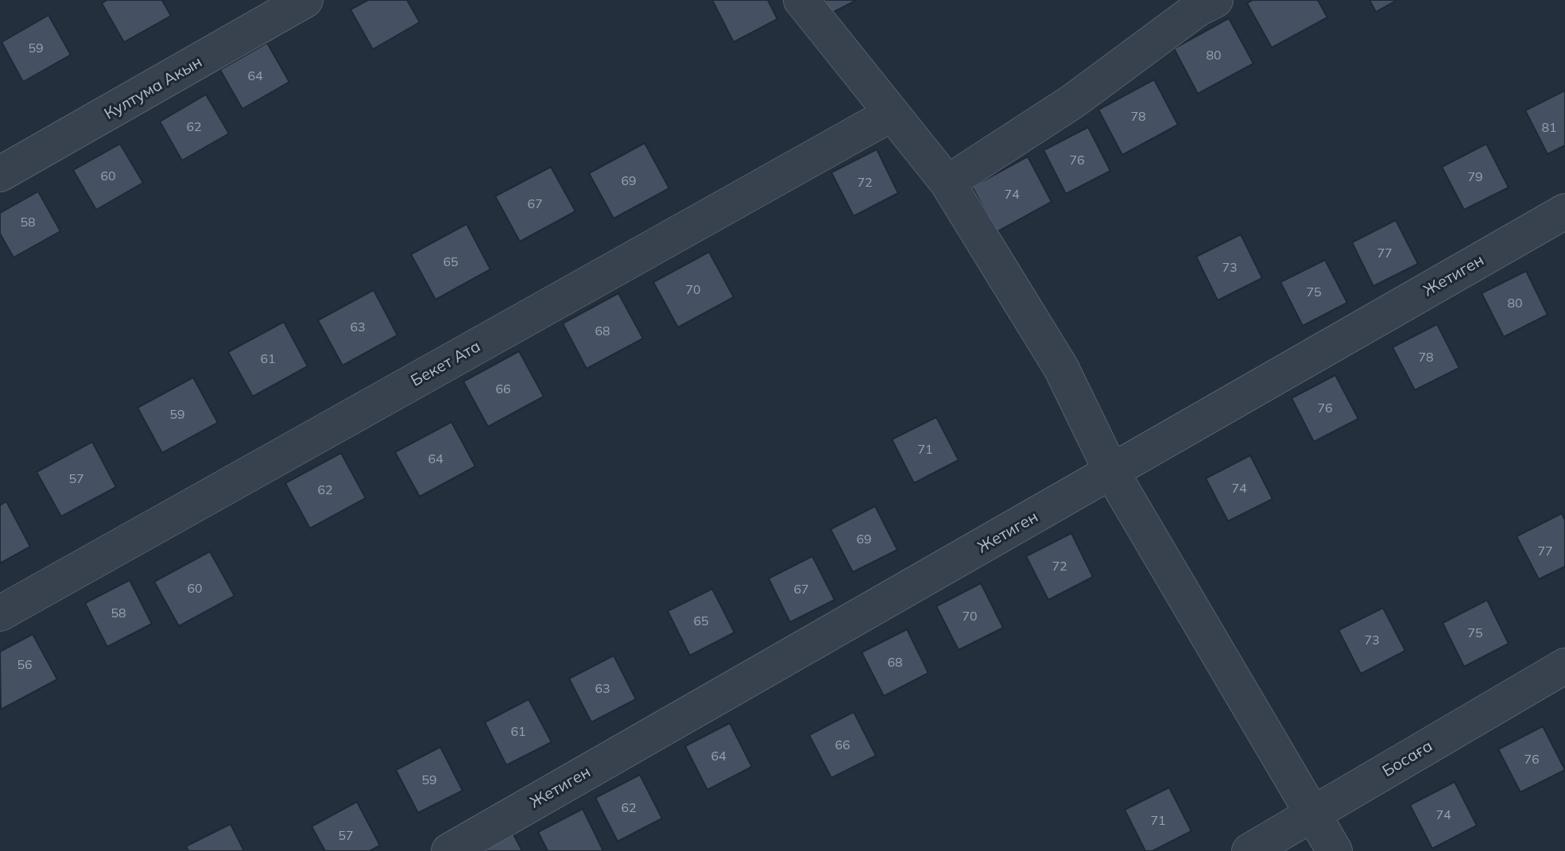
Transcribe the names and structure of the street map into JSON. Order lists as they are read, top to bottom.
{
  "streets": {
    "street": [
      "Култума Акын",
      "Жетиген",
      "Бекет Ата",
      "Босаға"
    ]
  },
  "house_numbers": [
    "59",
    "80",
    "64",
    "78",
    "62",
    "81",
    "76",
    "60",
    "79",
    "69",
    "72",
    "74",
    "67",
    "58",
    "77",
    "65",
    "73",
    "70",
    "75",
    "80",
    "63",
    "68",
    "78",
    "61",
    "66",
    "76",
    "59",
    "71",
    "64",
    "57",
    "74",
    "62",
    "69",
    "77",
    "72",
    "60",
    "67",
    "58",
    "70",
    "65",
    "75",
    "73",
    "68",
    "56",
    "63",
    "61",
    "66",
    "64",
    "76",
    "59",
    "62",
    "74",
    "71",
    "57"
  ]
}
